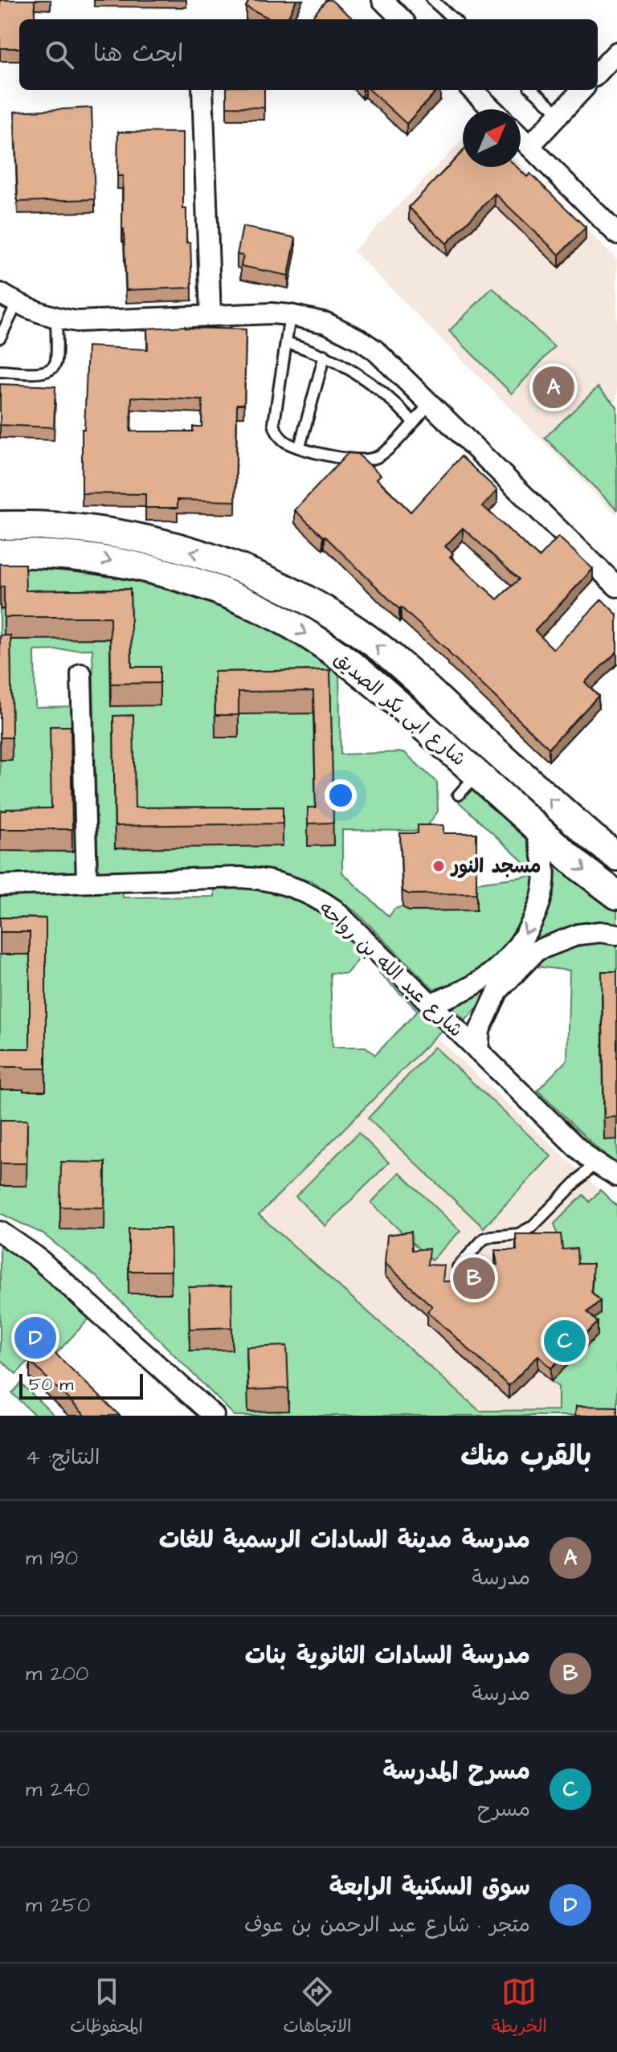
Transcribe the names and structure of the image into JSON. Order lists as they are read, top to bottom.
{
  "streets": {
    "main road": ["شارع ابى بكر الصديق"],
    "street": ["شارع عبد الله بن رواحه"]
  },
  "places": ["مسجد النور"],
  "scale_bar": "50 m",
  "north": "top right",
  "page": {
    "search": "ابحث هنا",
    "pins": [
      "A",
      "B",
      "D",
      "C"
    ],
    "scale": "50 m",
    "heading": ["بالقرب منك", "النتائج: 4"],
    "list": [
      {
        "mark": "A",
        "name": "مدرسة مدينة السادات الرسمية للغات",
        "note": "مدرسة",
        "value": "190 m"
      },
      {
        "mark": "B",
        "name": "مدرسة السادات الثانوية بنات",
        "note": "مدرسة",
        "value": "200 m"
      },
      {
        "mark": "C",
        "name": "مسرح المدرسة",
        "note": "مسرح",
        "value": "240 m"
      },
      {
        "mark": "D",
        "name": "سوق السكنية الرابعة",
        "note": "متجر · شارع عبد الرحمن بن عوف",
        "value": "250 m"
      }
    ],
    "nav": ["الخريطة", "الاتجاهات", "المحفوظات"]
  }
}
